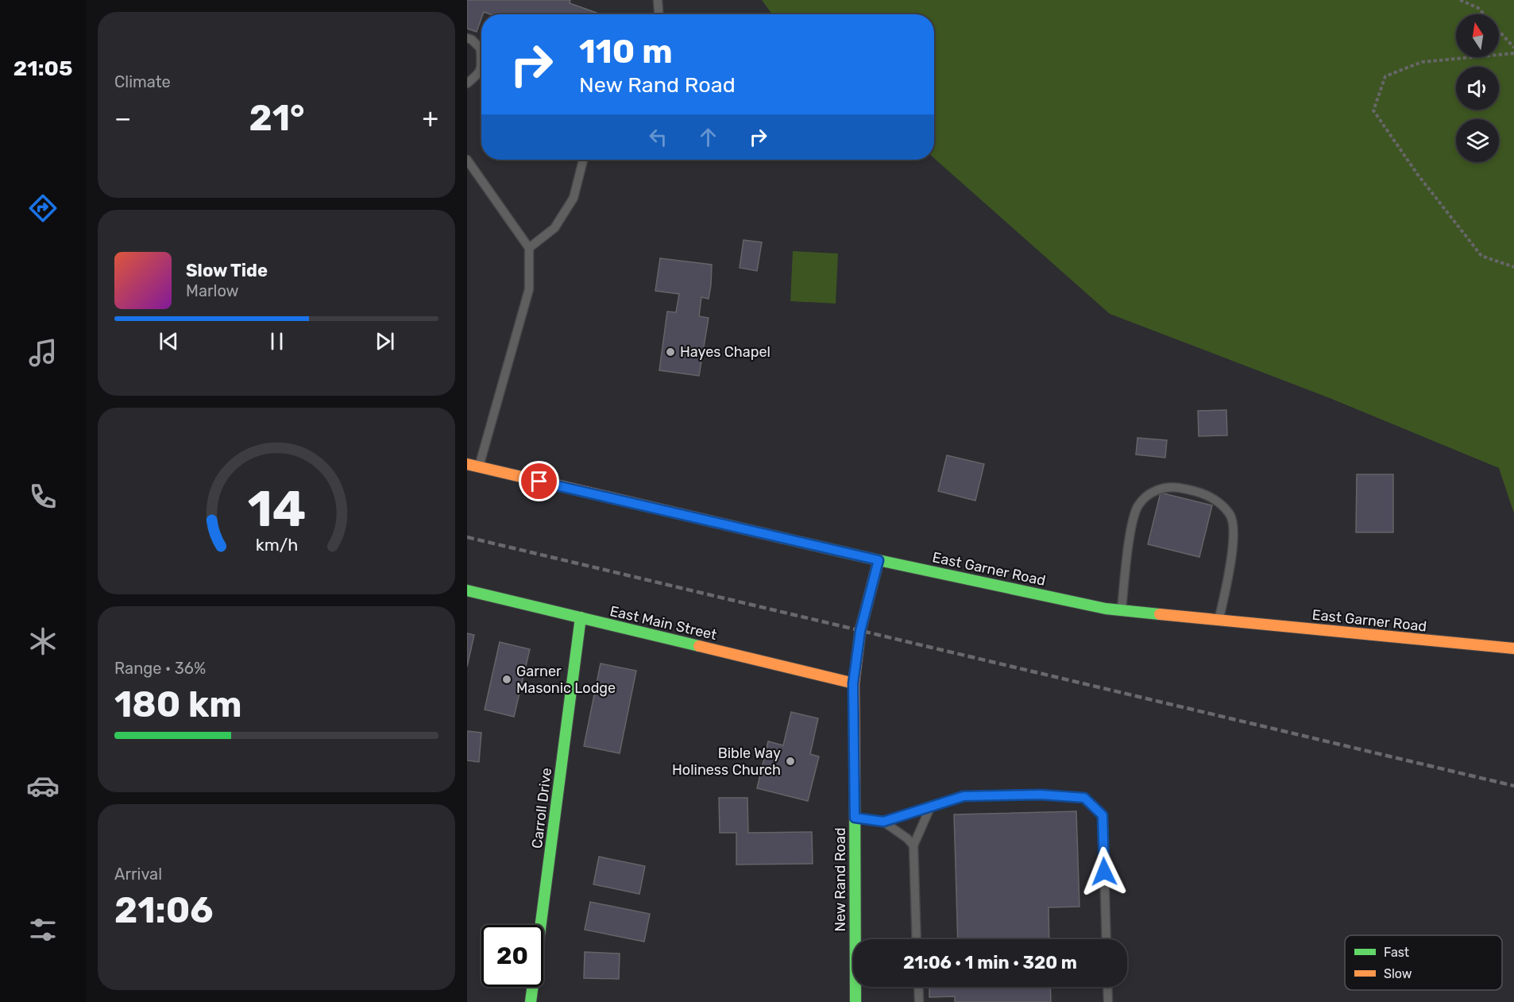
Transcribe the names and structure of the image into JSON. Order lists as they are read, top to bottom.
{
  "streets": {
    "street": [
      "East Garner Road",
      "East Main Street",
      "Carroll Drive",
      "New Rand Road"
    ]
  },
  "crossings": [
    ["East Garner Road", "New Rand Road"],
    ["East Main Street", "Carroll Drive"],
    ["East Main Street", "New Rand Road"]
  ],
  "places": ["Hayes Chapel", "Garner Masonic Lodge", "Bible Way Holiness Church"],
  "legend": ["Fast", "Slow"],
  "north": "top",
  "page": {
    "tabs": "21:05",
    "tile": [
      "Climate",
      ["Range · 36%", "180 km"],
      ["Arrival", "21:06"]
    ],
    "turn": ["110 m", "New Rand Road"],
    "heat": ["−", "21°", "+"],
    "song": ["Slow Tide", "Marlow"],
    "limit": "20",
    "trip": "21:06 · 1 min · 320 m",
    "gauge": ["14", "km/h"]
  }
}
